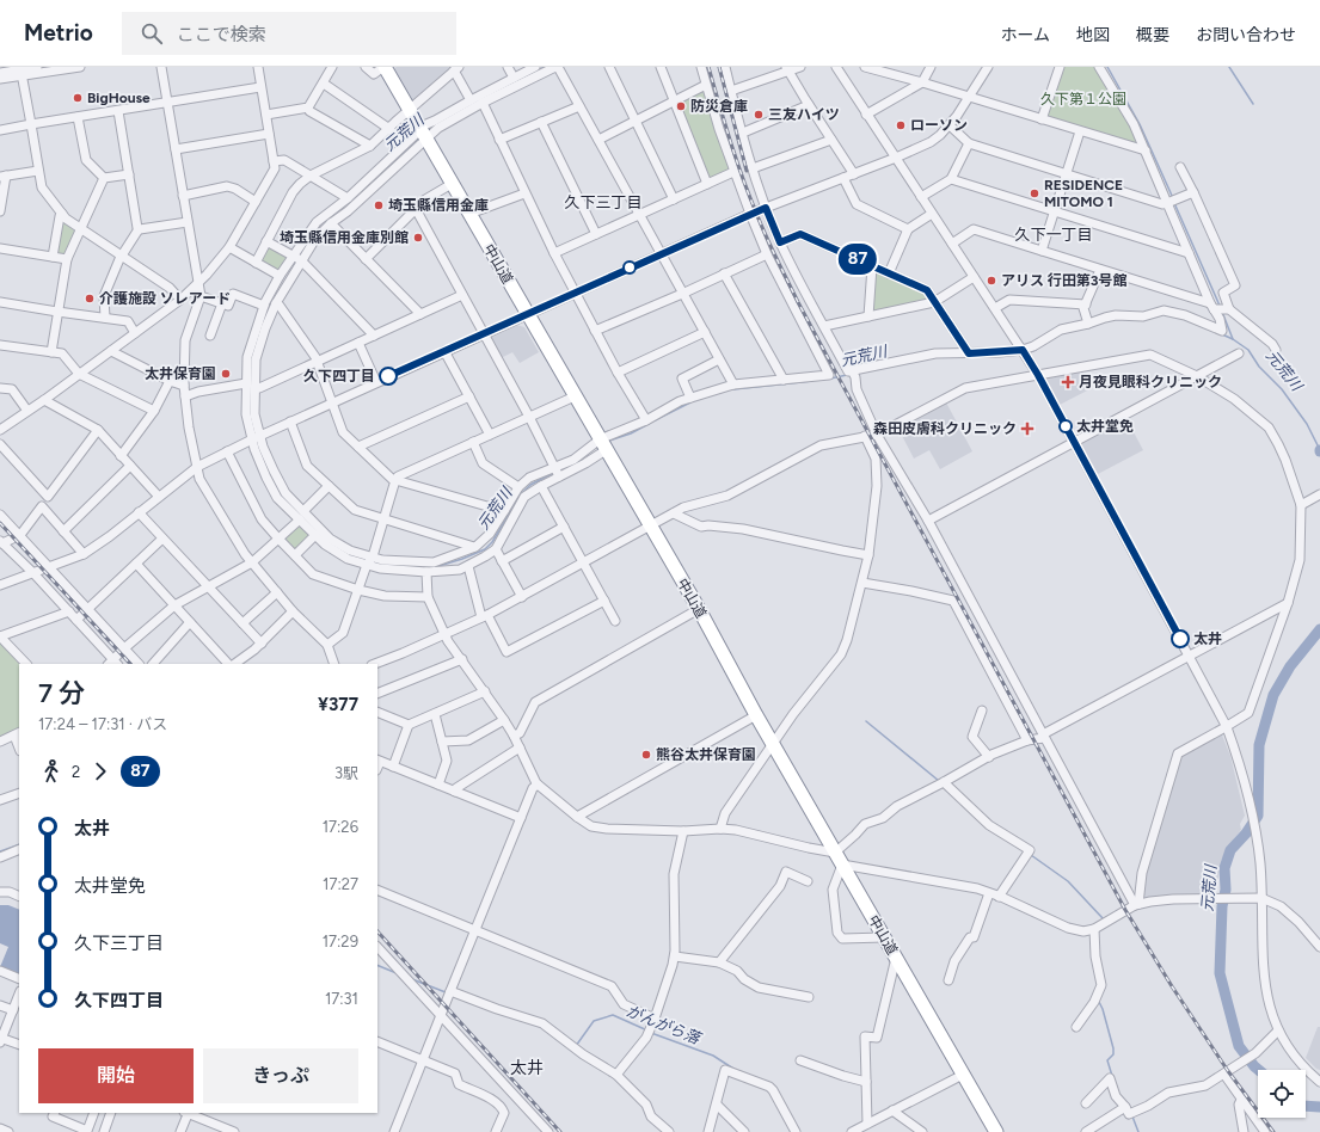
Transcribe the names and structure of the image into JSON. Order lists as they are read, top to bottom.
{
  "streets": {
    "highway": ["中山道"]
  },
  "districts": ["久下三丁目", "久下一丁目", "太井"],
  "water": ["元荒川", "がんがら落"],
  "parks": ["久下第１公園"],
  "places": {
    "other": [
      "BigHouse",
      "防災倉庫",
      "三友ハイツ",
      "ローソン",
      "RESIDENCE MITOMO 1",
      "埼玉縣信用金庫",
      "埼玉縣信用金庫別館",
      "アリス 行田第3号館",
      "介護施設 ソレアード",
      "太井保育園",
      "久下四丁目",
      "太井堂免",
      "太井",
      "熊谷太井保育園"
    ],
    "health": ["月夜見眼科クリニック", "森田皮膚科クリニック"]
  },
  "lines": ["bus line 87"],
  "page": {
    "header": "Metrio",
    "search": "ここで検索",
    "nav": [
      "ホーム",
      "地図",
      "概要",
      "お問い合わせ"
    ],
    "on_map": "87",
    "heading": ["7 分", "17:24 – 17:31 · バス", "¥377"],
    "legs": ["2", "87", "3駅"],
    "list": [
      {
        "name": "太井",
        "value": "17:26"
      },
      {
        "name": "太井堂免",
        "value": "17:27"
      },
      {
        "name": "久下三丁目",
        "value": "17:29"
      },
      {
        "name": "久下四丁目",
        "value": "17:31"
      }
    ],
    "buttons": ["開始", "きっぷ"]
  }
}
